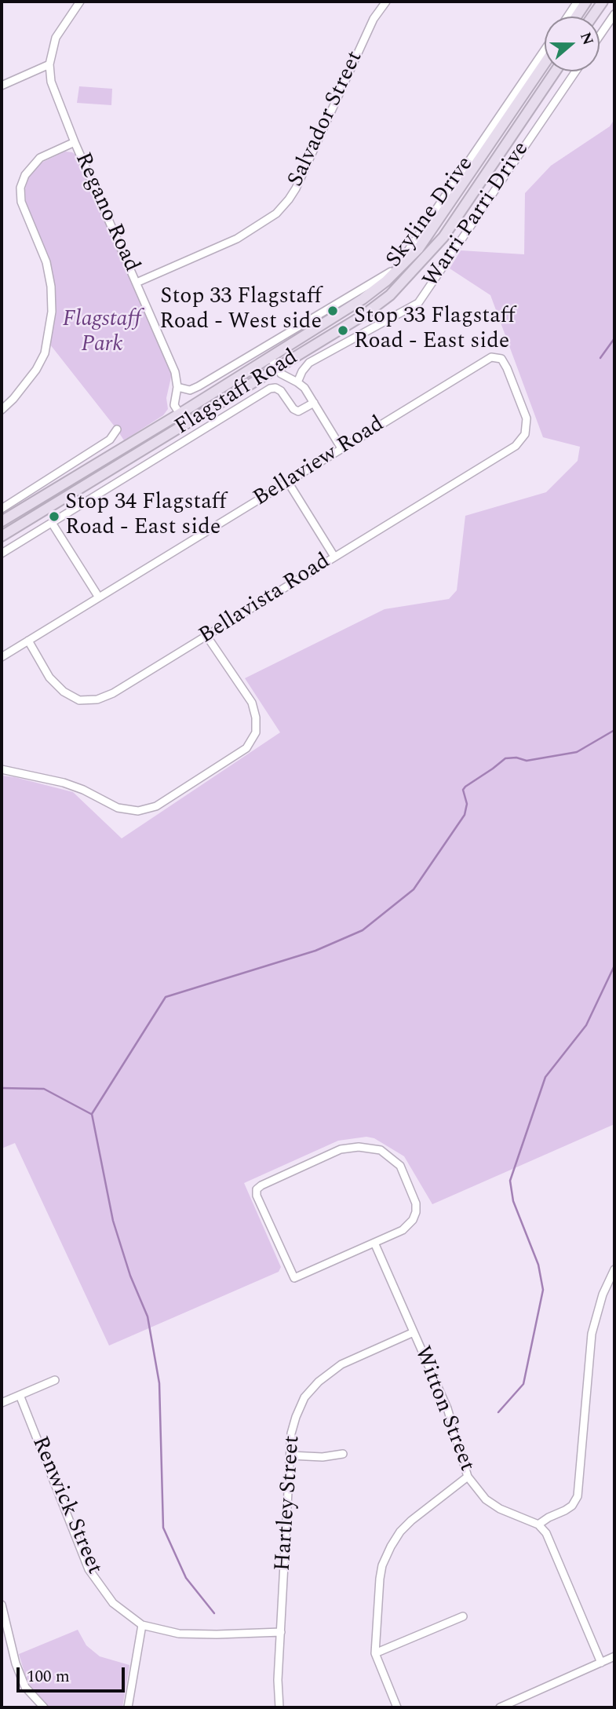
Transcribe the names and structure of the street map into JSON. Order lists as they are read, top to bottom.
{
  "streets": {
    "main road": ["Flagstaff Road"],
    "street": [
      "Salvador Street",
      "Regano Road",
      "Skyline Drive",
      "Warri Parri Drive",
      "Bellaview Road",
      "Bellavista Road",
      "Witton Street",
      "Hartley Street",
      "Renwick Street"
    ]
  },
  "crossings": [
    ["Salvador Street", "Regano Road"],
    ["Regano Road", "Skyline Drive"],
    ["Regano Road", "Flagstaff Road"],
    ["Bellaview Road", "Bellavista Road"],
    ["Witton Street", "Hartley Street"],
    ["Hartley Street", "Renwick Street"]
  ],
  "parks": ["Flagstaff Park"],
  "places": ["Stop 33 Flagstaff Road - West side", "Stop 33 Flagstaff Road - East side", "Stop 34 Flagstaff Road - East side"],
  "scale_bar": "100 m",
  "north": "right"
}
